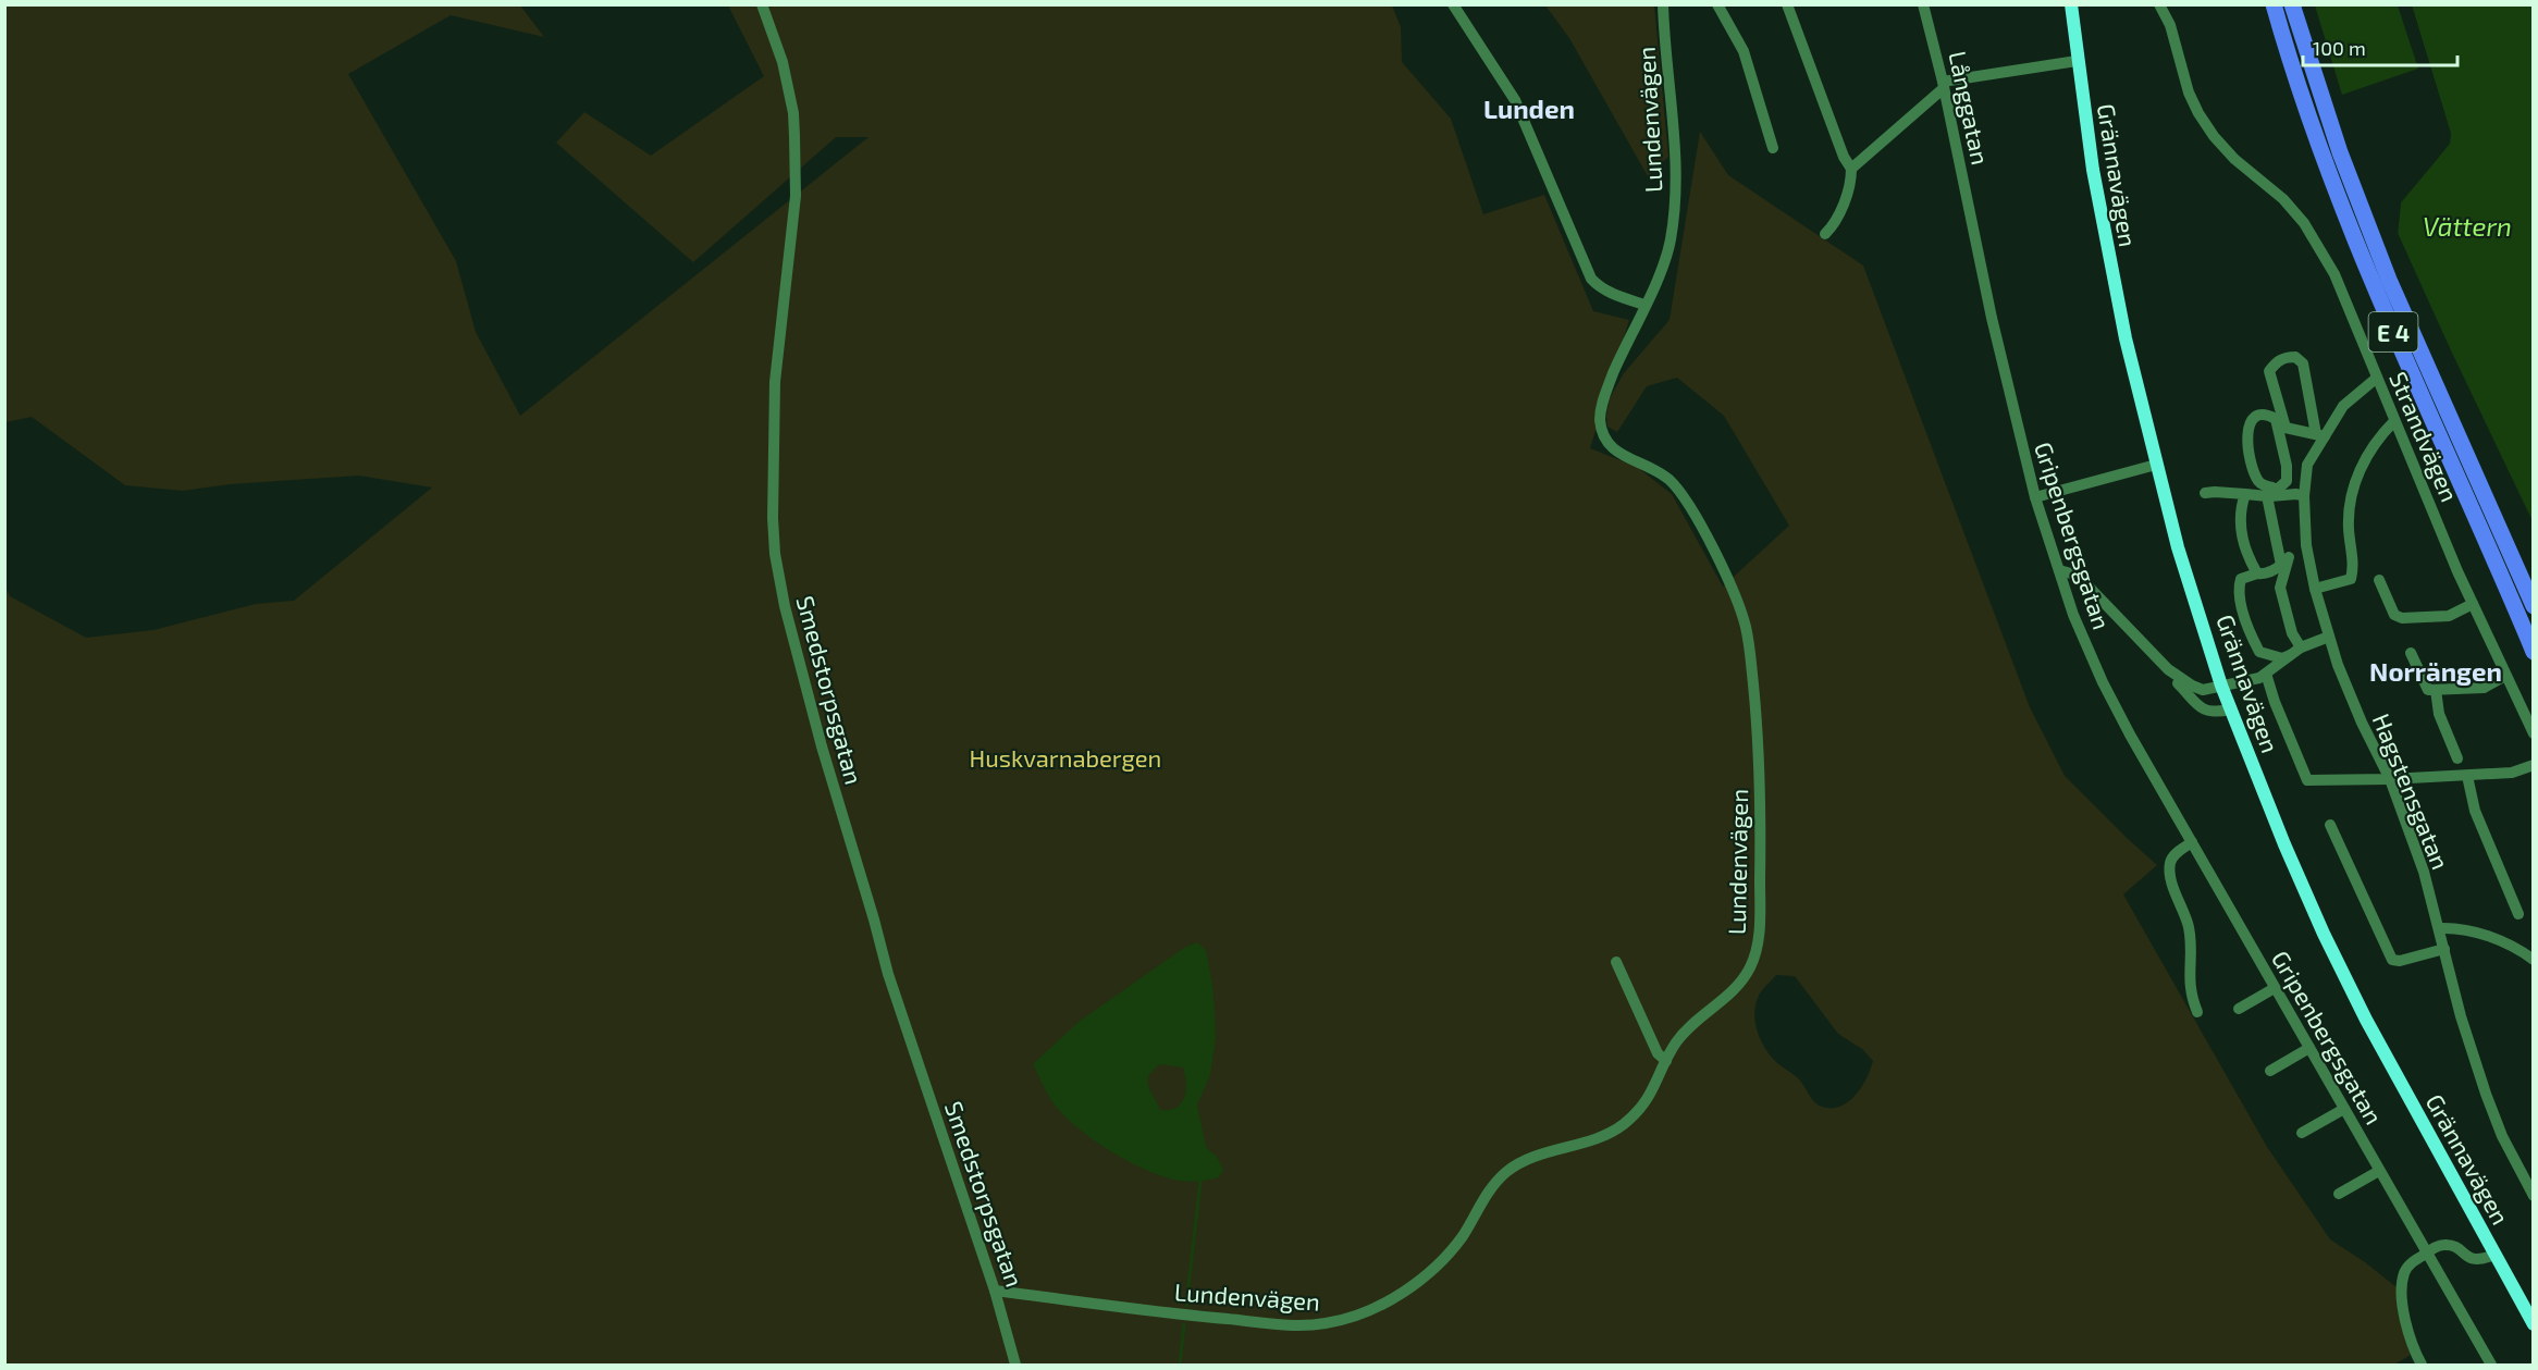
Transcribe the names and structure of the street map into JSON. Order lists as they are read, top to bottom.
{
  "streets": {
    "highway": ["E 4"],
    "main road": ["Grännavägen"],
    "street": [
      "Långgatan",
      "Lundenvägen",
      "Strandvägen",
      "Gripenbergsgatan",
      "Smedstorpsgatan",
      "Hagstensgatan"
    ]
  },
  "crossings": [
    ["Långgatan", "Gripenbergsgatan"],
    ["Lundenvägen", "Smedstorpsgatan"],
    ["Strandvägen", "Hagstensgatan"]
  ],
  "districts": ["Lunden", "Norrängen"],
  "water": ["Vättern"],
  "parks": ["Huskvarnabergen"],
  "scale_bar": "100 m"
}
